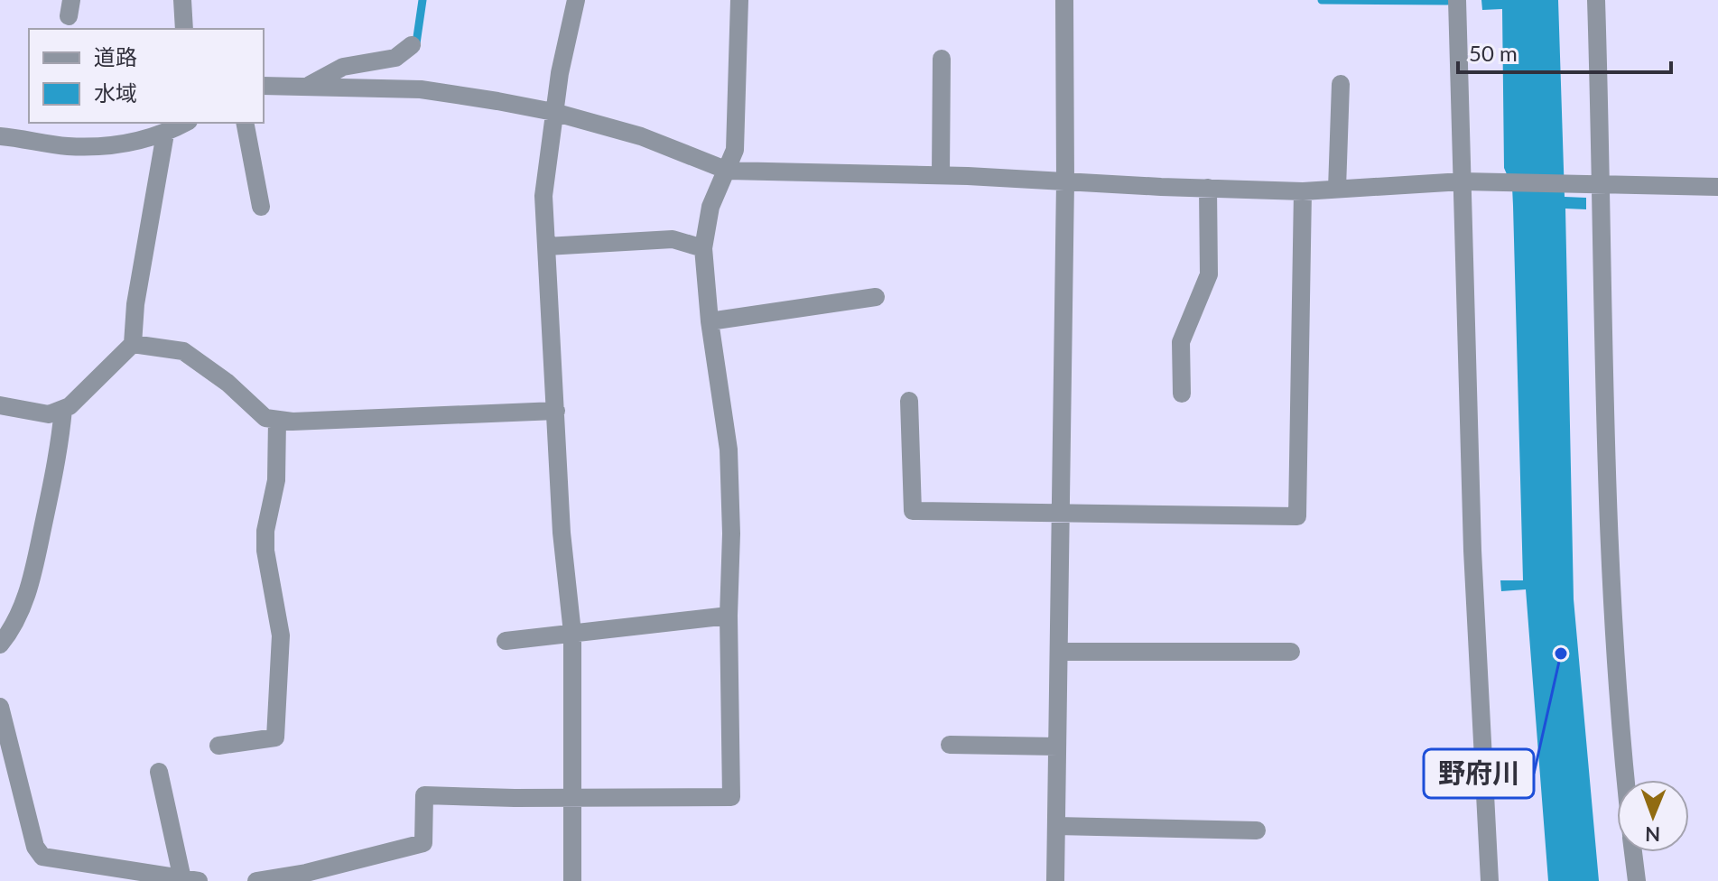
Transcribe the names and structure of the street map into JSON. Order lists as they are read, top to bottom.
{
  "places": ["野府川"],
  "legend": ["道路", "水域"],
  "scale_bar": "50 m",
  "north": "bottom"
}
